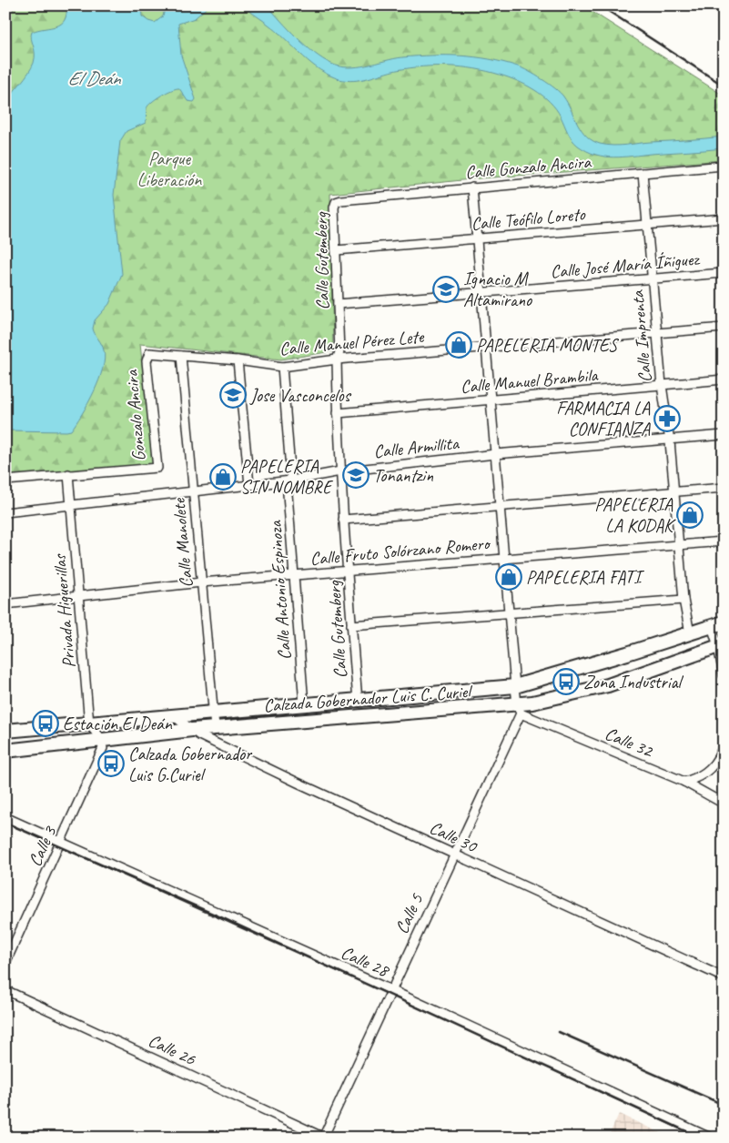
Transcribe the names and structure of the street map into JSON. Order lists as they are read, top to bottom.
{
  "streets": {
    "main road": ["Calzada Gobernador Luis C. Curiel"],
    "street": [
      "Calle Gonzalo Ancira",
      "Calle Teófilo Loreto",
      "Calle Gutemberg",
      "Calle José María Íñiguez",
      "Calle Imprenta",
      "Calle Manuel Pérez Lete",
      "Calle Manuel Brambila",
      "Gonzalo Ancira",
      "Calle Armillita",
      "Calle Manolete",
      "Calle Fruto Solórzano Romero",
      "Calle Antonio Espinoza",
      "Privada Higuerillas",
      "Calle 32",
      "Calle 30",
      "Calle 3",
      "Calle 5",
      "Calle 28",
      "Calle 26"
    ]
  },
  "crossings": [
    ["Calle Gonzalo Ancira", "Calle Gutemberg"],
    ["Calle Gonzalo Ancira", "Calle Imprenta"],
    ["Calle Teófilo Loreto", "Calle Gutemberg"],
    ["Calle Teófilo Loreto", "Calle Imprenta"],
    ["Calle Gutemberg", "Calle José María Íñiguez"],
    ["Calle Gutemberg", "Calle Manuel Pérez Lete"],
    ["Calle Gutemberg", "Calle Manuel Brambila"],
    ["Calle Gutemberg", "Calle Armillita"],
    ["Calle Gutemberg", "Calle Fruto Solórzano Romero"],
    ["Calle Gutemberg", "Calzada Gobernador Luis C. Curiel"],
    ["Calle José María Íñiguez", "Calle Imprenta"],
    ["Calle Imprenta", "Calle Manuel Pérez Lete"],
    ["Calle Imprenta", "Calle Manuel Brambila"],
    ["Calle Imprenta", "Calle Armillita"],
    ["Calle Imprenta", "Calle Fruto Solórzano Romero"],
    ["Calle Imprenta", "Calzada Gobernador Luis C. Curiel"],
    ["Calle Manuel Pérez Lete", "Gonzalo Ancira"],
    ["Calle Manuel Pérez Lete", "Calle Manolete"],
    ["Calle Manuel Pérez Lete", "Calle Antonio Espinoza"],
    ["Gonzalo Ancira", "Privada Higuerillas"],
    ["Calle Armillita", "Calle Manolete"],
    ["Calle Armillita", "Calle Antonio Espinoza"],
    ["Calle Armillita", "Privada Higuerillas"],
    ["Calle Manolete", "Calle Fruto Solórzano Romero"],
    ["Calle Manolete", "Calzada Gobernador Luis C. Curiel"],
    ["Calle Fruto Solórzano Romero", "Calle Antonio Espinoza"],
    ["Calle Fruto Solórzano Romero", "Privada Higuerillas"],
    ["Calle Antonio Espinoza", "Calzada Gobernador Luis C. Curiel"],
    ["Privada Higuerillas", "Calzada Gobernador Luis C. Curiel"],
    ["Privada Higuerillas", "Calle 3"],
    ["Calzada Gobernador Luis C. Curiel", "Calle 32"],
    ["Calzada Gobernador Luis C. Curiel", "Calle 30"],
    ["Calzada Gobernador Luis C. Curiel", "Calle 3"],
    ["Calzada Gobernador Luis C. Curiel", "Calle 5"],
    ["Calle 32", "Calle 5"],
    ["Calle 30", "Calle 5"],
    ["Calle 3", "Calle 28"],
    ["Calle 5", "Calle 28"],
    ["Calle 5", "Calle 26"]
  ],
  "water": ["El Deán"],
  "parks": ["Parque Liberación"],
  "places": {
    "school or university": ["Ignacio M Altamirano", "Jose Vasconcelos", "Tonantzin"],
    "shop": [
      "PAPELERIA MONTES",
      "PAPELERIA SIN NOMBRE",
      "PAPELERIA LA KODAK",
      "PAPELERIA FATI"
    ],
    "pharmacy": ["FARMACIA LA CONFIANZA"],
    "bus stop": ["Zona Industrial", "Estación El Deán", "Calzada Gobernador Luis G.Curiel"]
  }
}
